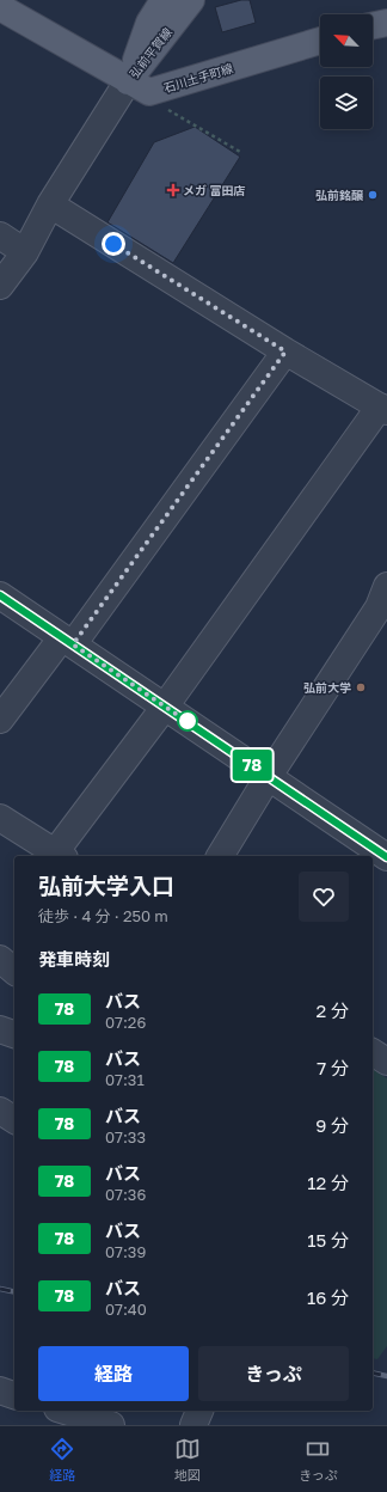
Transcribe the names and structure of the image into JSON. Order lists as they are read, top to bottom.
{
  "streets": {
    "main road": ["弘前平賀線", "石川土手町線"]
  },
  "crossings": [
    ["弘前平賀線", "石川土手町線"]
  ],
  "places": {
    "health": ["メガ 富田店"],
    "other": ["弘前銘醸", "弘前大学"]
  },
  "lines": ["bus line 78"],
  "north": "top left",
  "page": {
    "on_map": "78",
    "heading": [
      ["弘前大学入口", "徒歩 · 4 分 · 250 m"],
      "発車時刻"
    ],
    "list": [
      {
        "mark": "78",
        "name": "バス",
        "note": "07:26",
        "value": "2 分"
      },
      {
        "mark": "78",
        "name": "バス",
        "note": "07:31",
        "value": "7 分"
      },
      {
        "mark": "78",
        "name": "バス",
        "note": "07:33",
        "value": "9 分"
      },
      {
        "mark": "78",
        "name": "バス",
        "note": "07:36",
        "value": "12 分"
      },
      {
        "mark": "78",
        "name": "バス",
        "note": "07:39",
        "value": "15 分"
      },
      {
        "mark": "78",
        "name": "バス",
        "note": "07:40",
        "value": "16 分"
      }
    ],
    "buttons": ["経路", "きっぷ"],
    "tabs": ["経路", "地図", "きっぷ"]
  }
}
